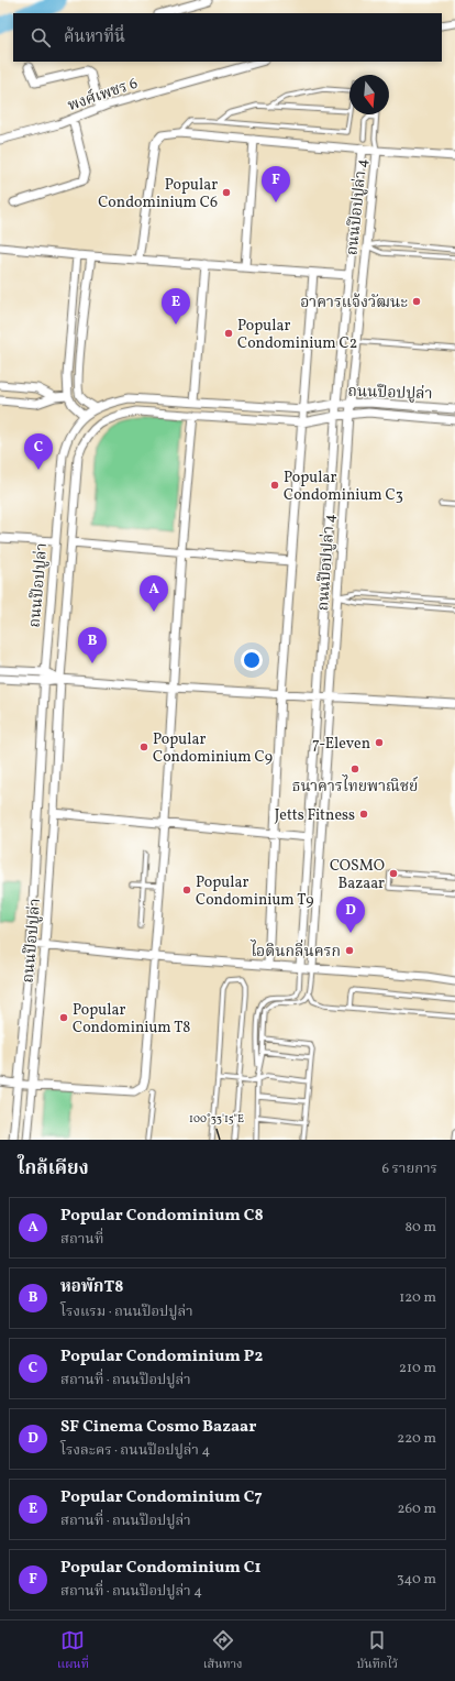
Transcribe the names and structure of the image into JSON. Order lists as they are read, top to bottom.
{
  "streets": {
    "street": ["พงศ์เพชร 6", "ถนนป๊อปปูล่า 4", "ถนนป๊อปปูล่า"]
  },
  "crossings": [
    ["ถนนป๊อปปูล่า 4", "ถนนป๊อปปูล่า"]
  ],
  "places": [
    "Popular Condominium C6",
    "อาคารแจ้งวัฒนะ",
    "Popular Condominium C2",
    "Popular Condominium C3",
    "7-Eleven",
    "Popular Condominium C9",
    "ธนาคารไทยพาณิชย์",
    "Jetts Fitness",
    "COSMO Bazaar",
    "Popular Condominium T9",
    "ไอดินกลิ่นครก",
    "Popular Condominium T8"
  ],
  "north": "bottom",
  "page": {
    "search": "ค้นหาที่นี่",
    "pins": [
      "F",
      "E",
      "C",
      "A",
      "B",
      "D"
    ],
    "heading": ["ใกล้เคียง", "6 รายการ"],
    "list": [
      {
        "mark": "A",
        "name": "Popular Condominium C8",
        "note": "สถานที่",
        "value": "80 m"
      },
      {
        "mark": "B",
        "name": "หอพักT8",
        "note": "โรงแรม · ถนนป๊อปปูล่า",
        "value": "120 m"
      },
      {
        "mark": "C",
        "name": "Popular Condominium P2",
        "note": "สถานที่ · ถนนป๊อปปูล่า",
        "value": "210 m"
      },
      {
        "mark": "D",
        "name": "SF Cinema Cosmo Bazaar",
        "note": "โรงละคร · ถนนป๊อปปูล่า 4",
        "value": "220 m"
      },
      {
        "mark": "E",
        "name": "Popular Condominium C7",
        "note": "สถานที่ · ถนนป๊อปปูล่า",
        "value": "260 m"
      },
      {
        "mark": "F",
        "name": "Popular Condominium C1",
        "note": "สถานที่ · ถนนป๊อปปูล่า 4",
        "value": "340 m"
      }
    ],
    "nav": ["แผนที่", "เส้นทาง", "บันทึกไว้"]
  },
  "coordinates": ["100°33'15\"E"]
}
